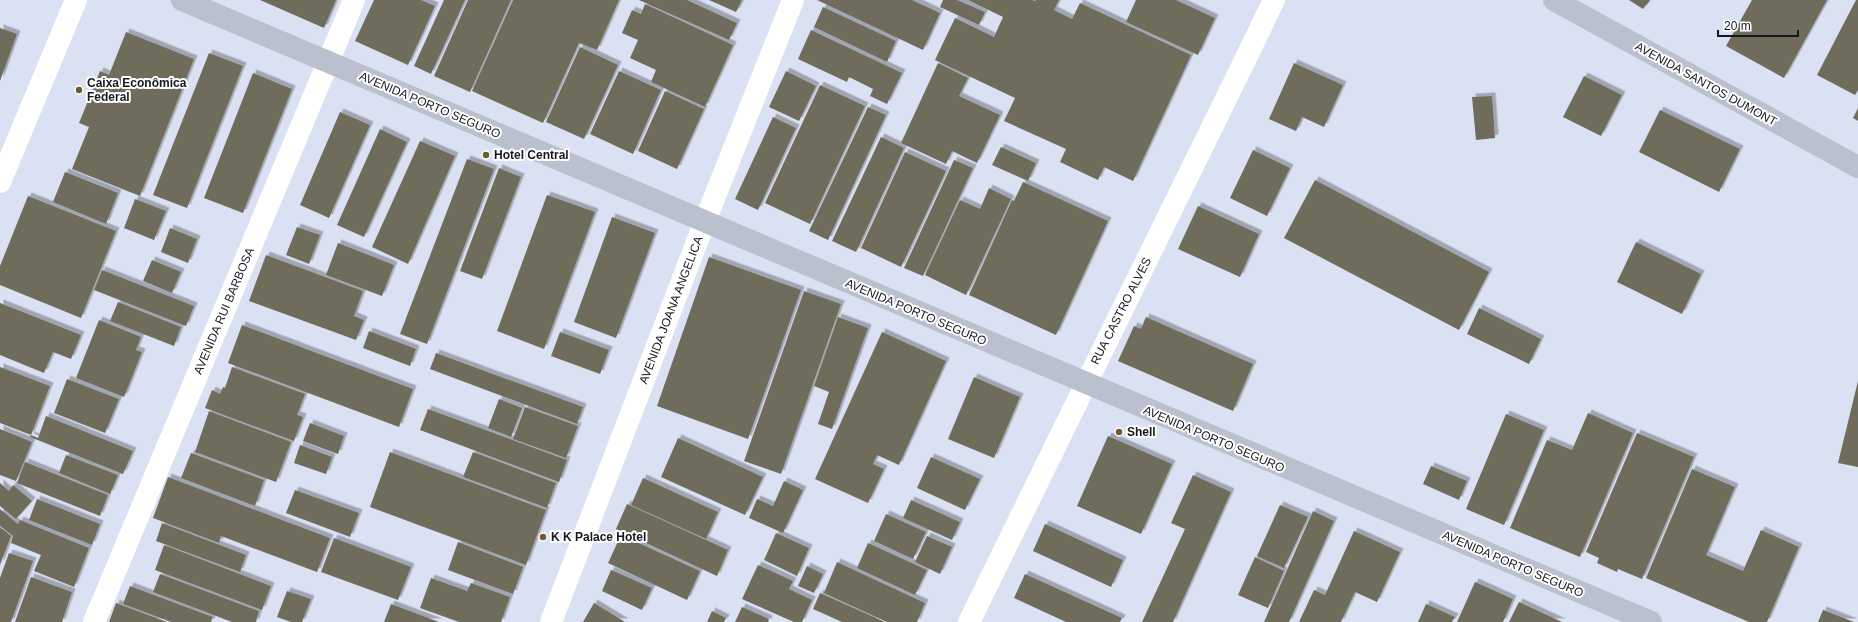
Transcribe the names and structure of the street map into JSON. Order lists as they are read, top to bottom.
{
  "streets": {
    "main road": ["AVENIDA SANTOS DUMONT", "AVENIDA PORTO SEGURO"],
    "street": ["AVENIDA JOANA ANGELICA", "AVENIDA RUI BARBOSA", "RUA CASTRO ALVES"]
  },
  "crossings": [
    ["AVENIDA PORTO SEGURO", "AVENIDA JOANA ANGELICA"],
    ["AVENIDA PORTO SEGURO", "AVENIDA RUI BARBOSA"],
    ["AVENIDA PORTO SEGURO", "RUA CASTRO ALVES"]
  ],
  "places": [
    "Caixa Econômica Federal",
    "Hotel Central",
    "Shell",
    "K K Palace Hotel"
  ],
  "scale_bar": "20 m"
}
